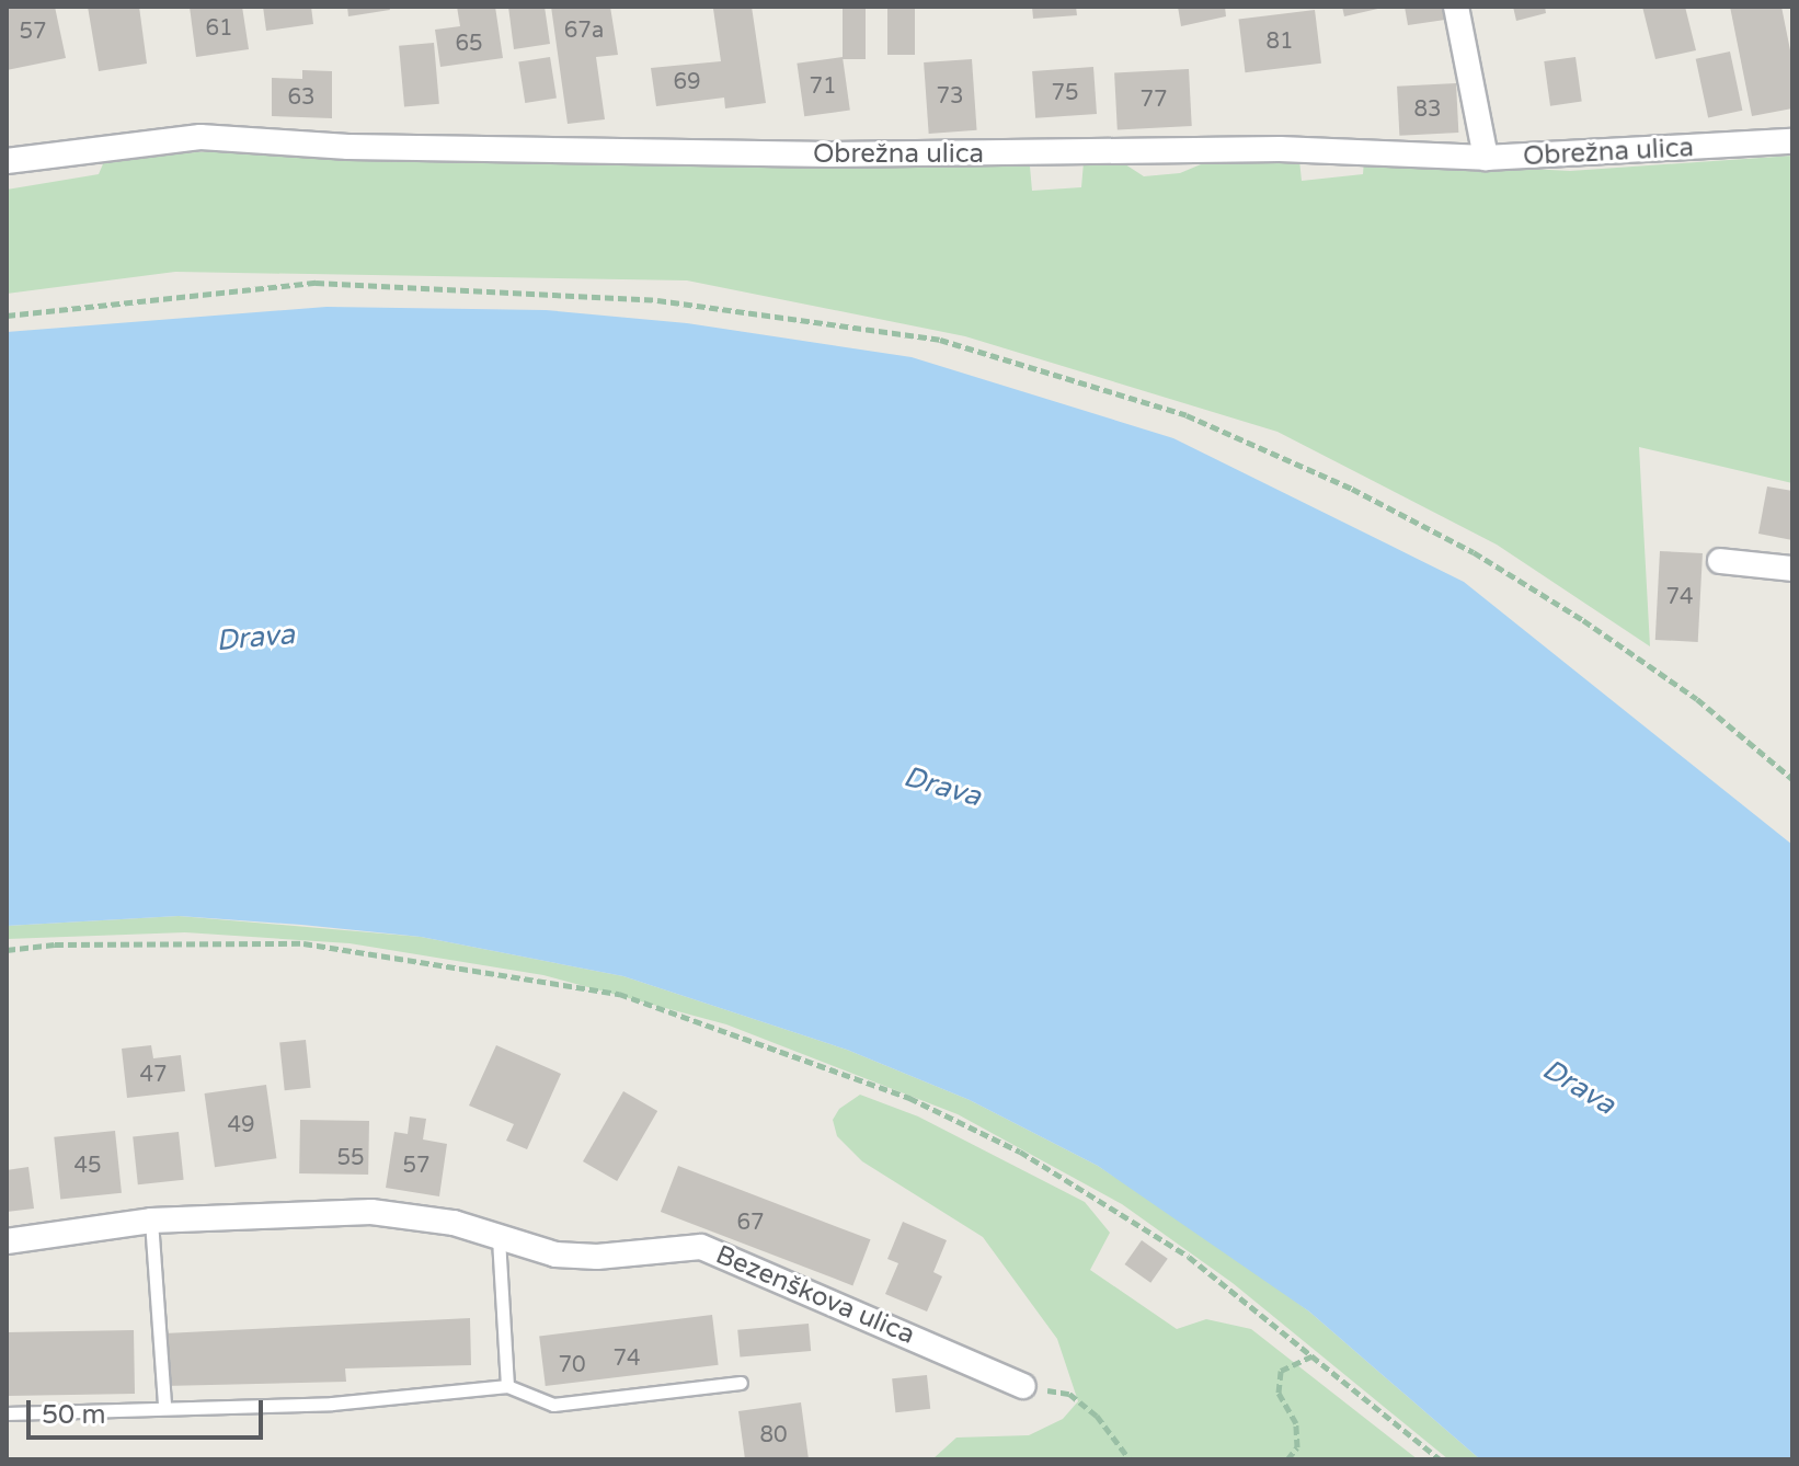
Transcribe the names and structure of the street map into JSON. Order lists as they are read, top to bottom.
{
  "streets": {
    "street": ["Obrežna ulica", "Bezenškova ulica"]
  },
  "water": ["Drava"],
  "house_numbers": [
    "61",
    "67a",
    "57",
    "81",
    "65",
    "69",
    "71",
    "75",
    "73",
    "63",
    "77",
    "83",
    "74",
    "47",
    "49",
    "55",
    "45",
    "57",
    "67",
    "74",
    "70",
    "80"
  ],
  "scale_bar": "50 m"
}
